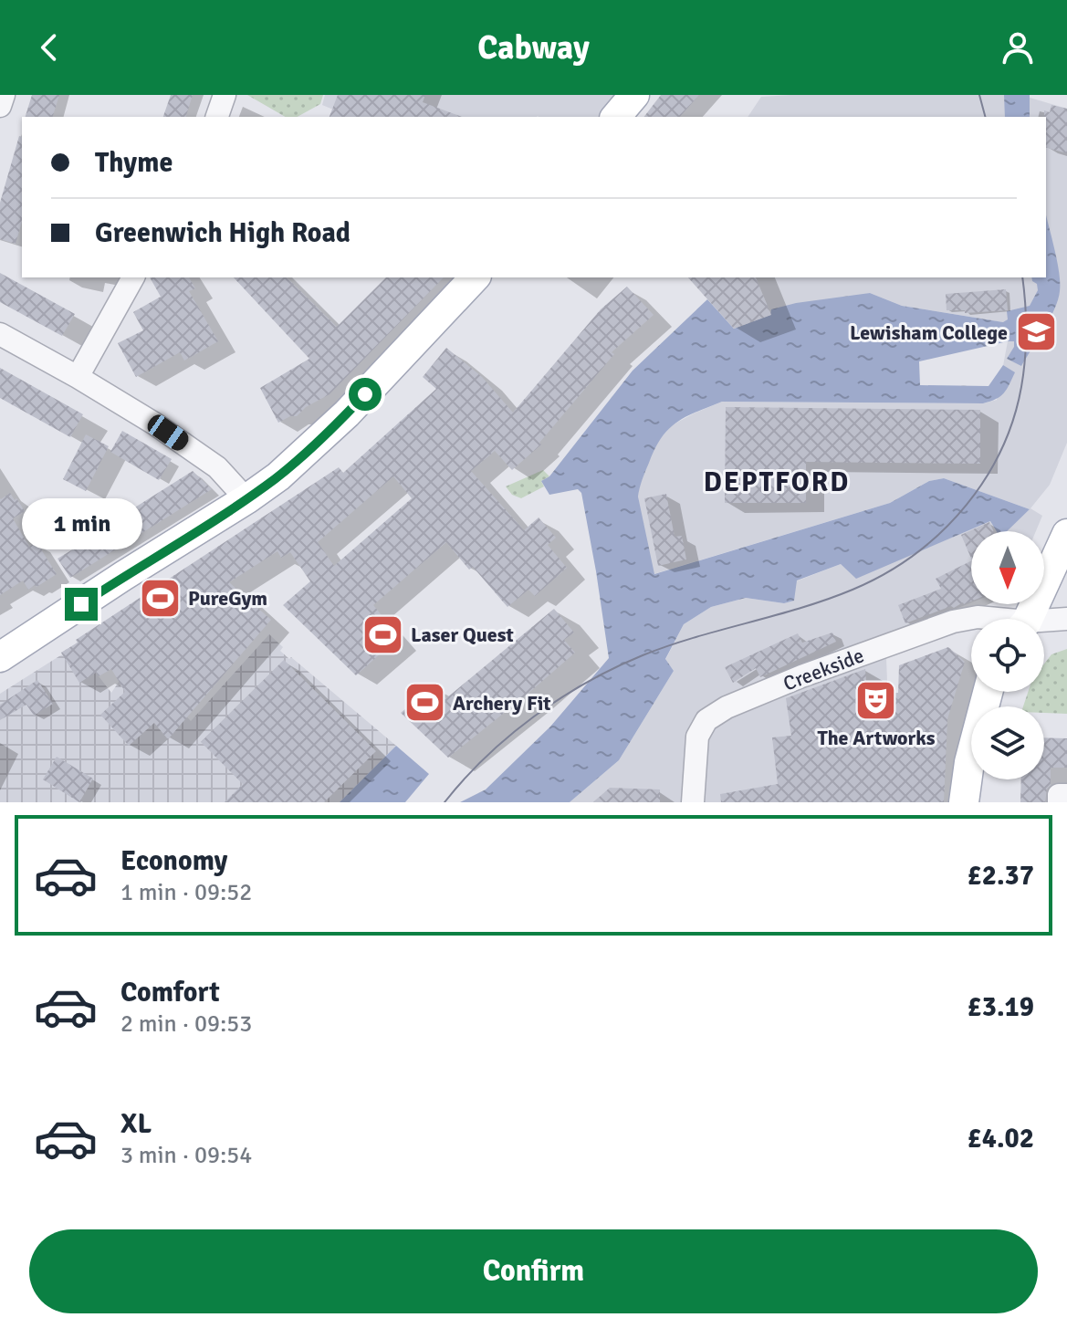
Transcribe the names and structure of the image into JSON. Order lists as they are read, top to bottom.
{
  "streets": {
    "street": ["Creekside"]
  },
  "districts": ["DEPTFORD"],
  "places": {
    "school or university": ["Lewisham College"],
    "sports": ["PureGym", "Laser Quest", "Archery Fit"],
    "theatre": ["The Artworks"]
  },
  "north": "bottom",
  "page": {
    "header": "Cabway",
    "banner": ["Thyme", "Greenwich High Road"],
    "bubble": "1 min",
    "list": [
      {
        "name": "Economy",
        "note": "1 min · 09:52",
        "value": "£2.37"
      },
      {
        "name": "Comfort",
        "note": "2 min · 09:53",
        "value": "£3.19"
      },
      {
        "name": "XL",
        "note": "3 min · 09:54",
        "value": "£4.02"
      }
    ],
    "buttons": "Confirm"
  }
}
